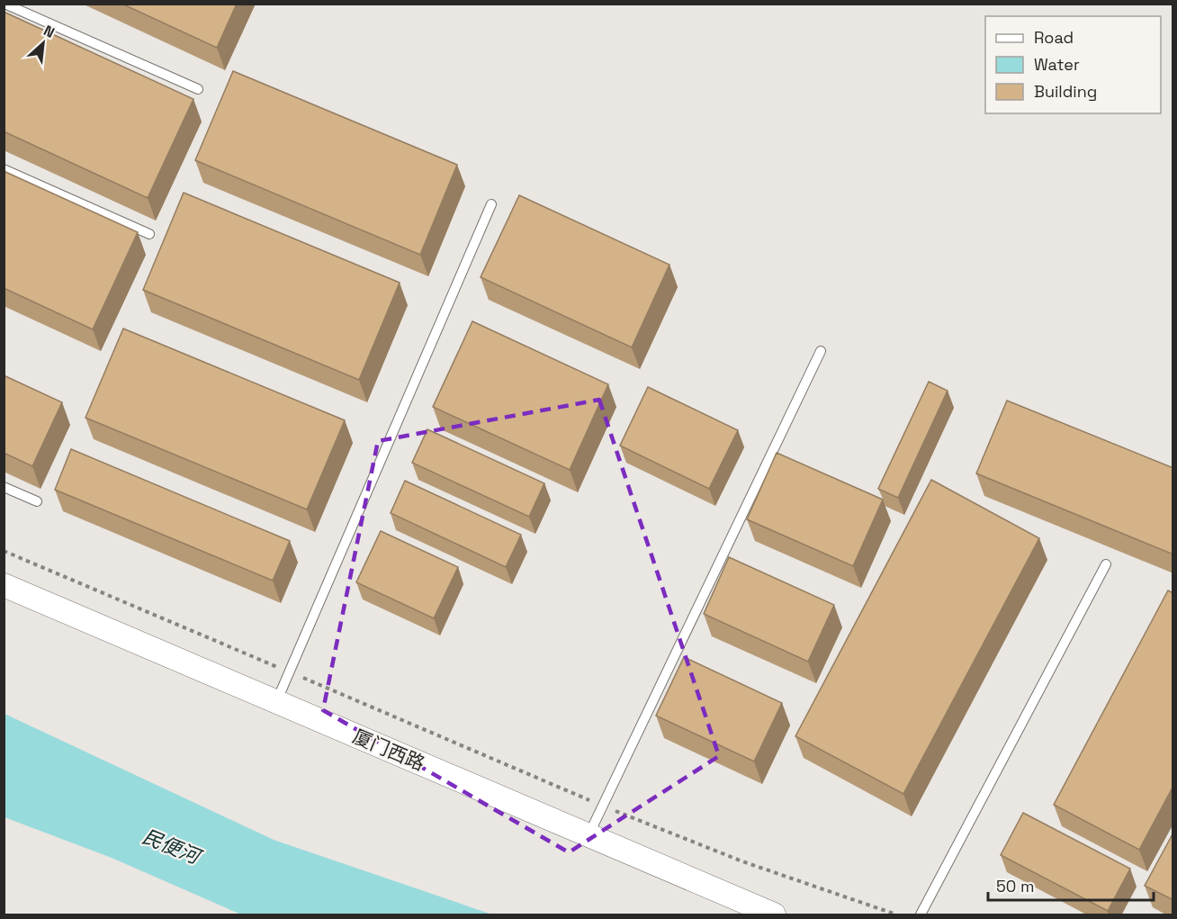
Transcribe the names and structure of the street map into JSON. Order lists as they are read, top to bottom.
{
  "streets": {
    "street": ["厦门西路"]
  },
  "water": ["民便河"],
  "legend": ["Road", "Water", "Building"],
  "scale_bar": "50 m",
  "north": "top right"
}
